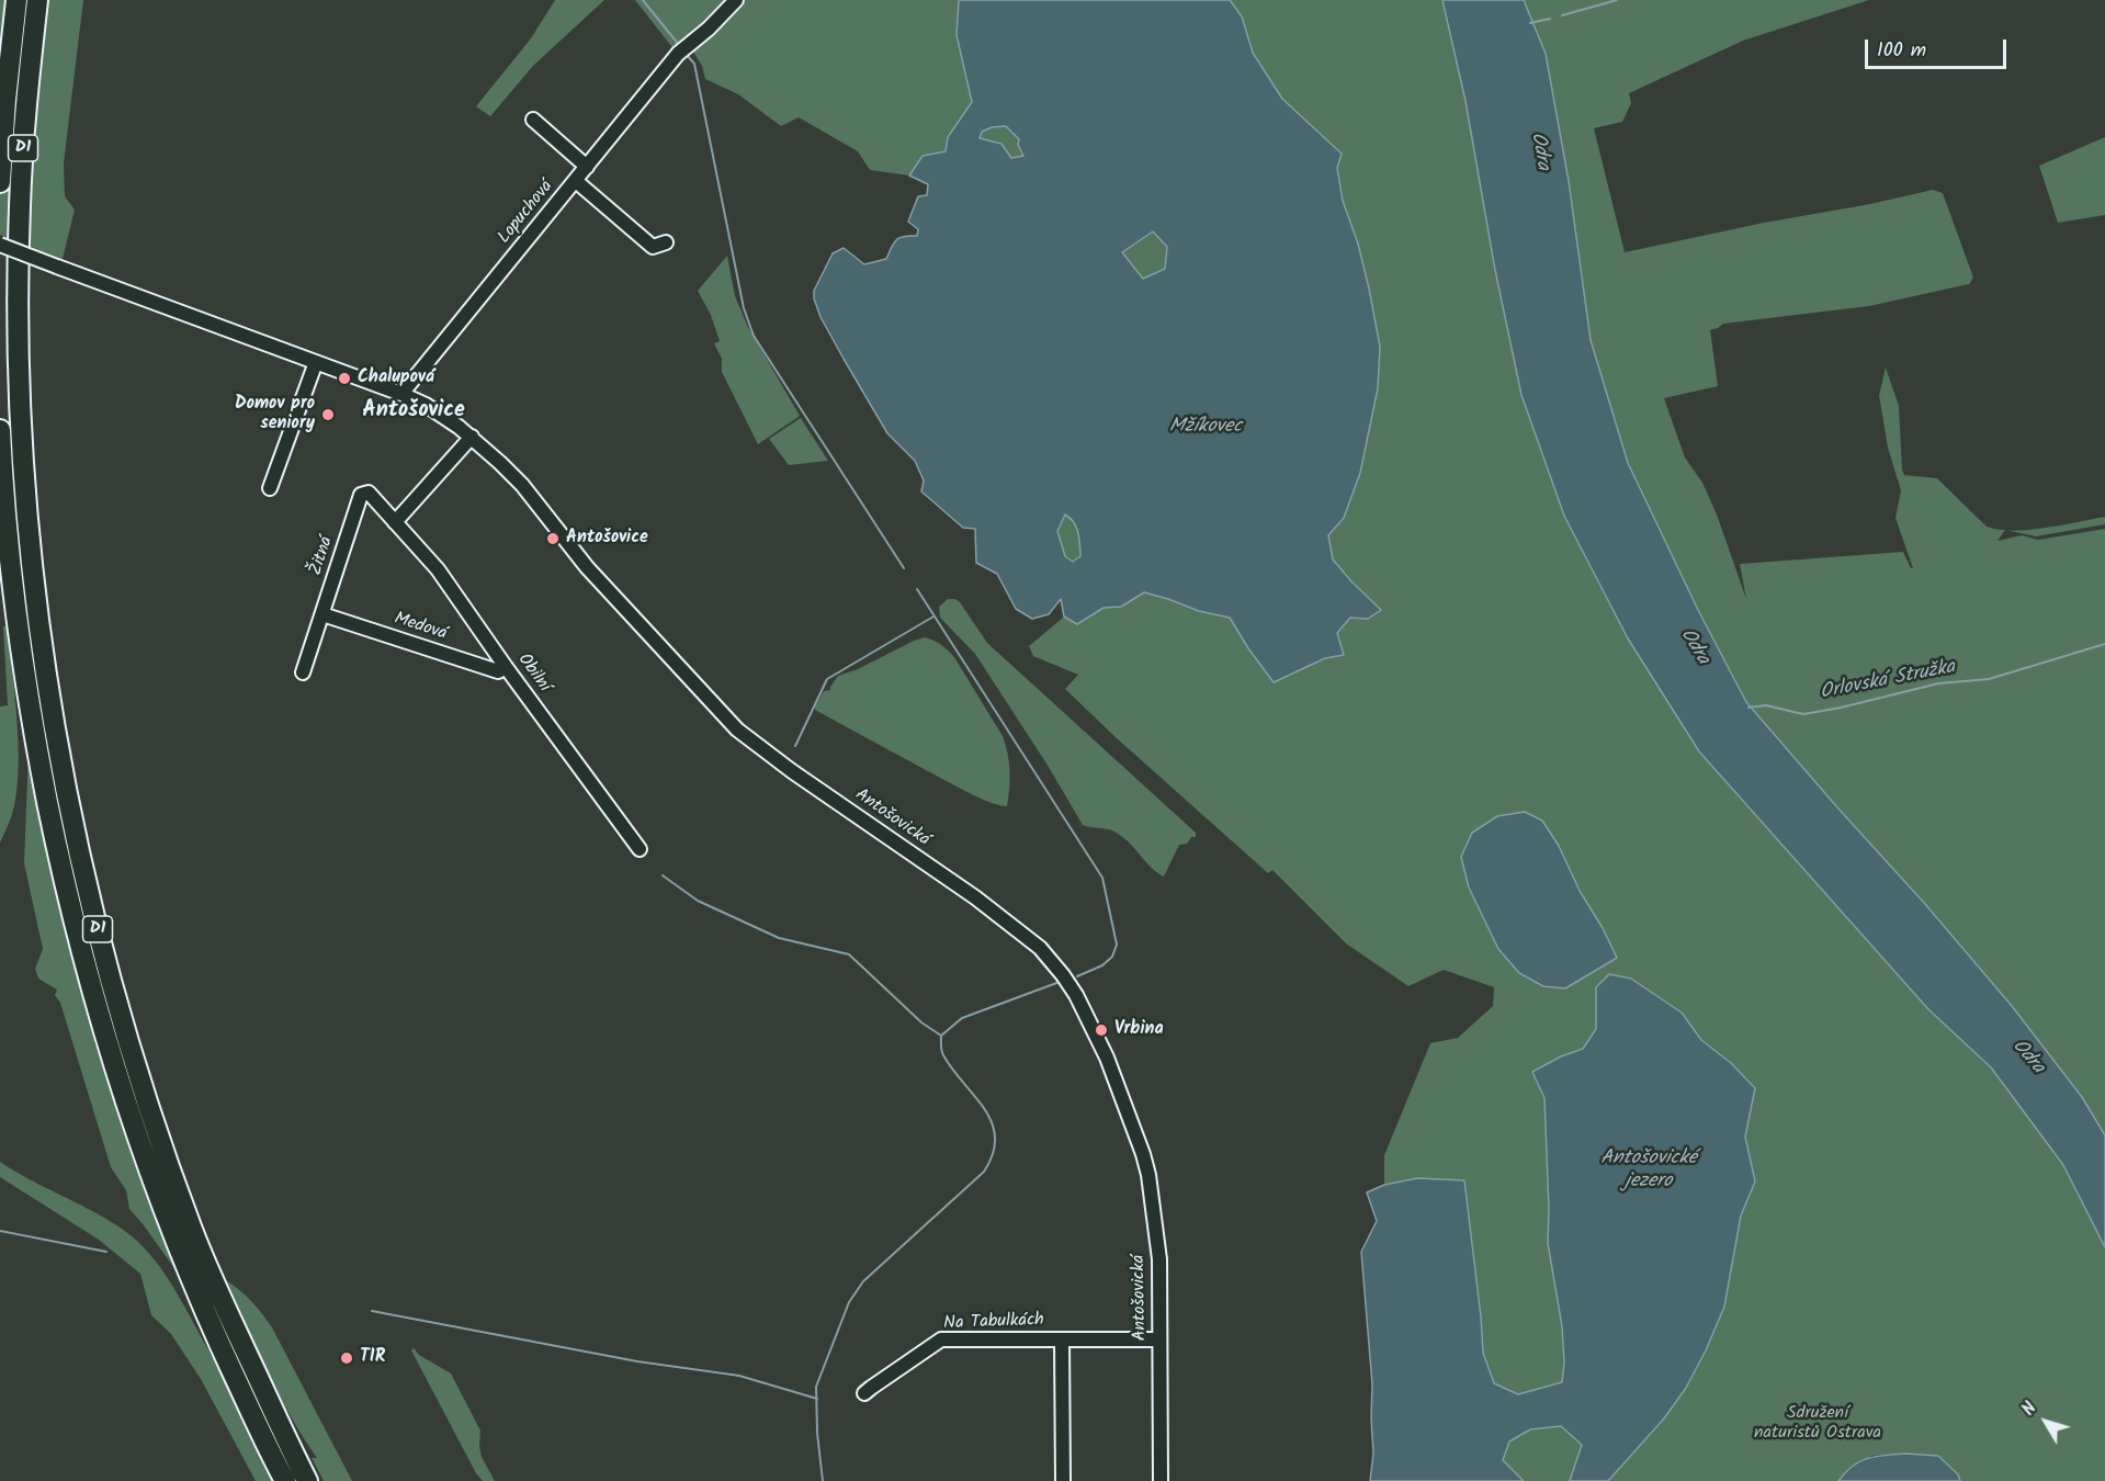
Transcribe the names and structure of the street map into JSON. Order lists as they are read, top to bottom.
{
  "streets": {
    "highway": ["D1"],
    "street": [
      "Lopuchová",
      "Žitná",
      "Medová",
      "Obilní",
      "Antošovická",
      "Na Tabulkách"
    ]
  },
  "crossings": [
    ["Lopuchová", "Antošovická"],
    ["Žitná", "Medová"],
    ["Žitná", "Obilní"],
    ["Medová", "Obilní"],
    ["Antošovická", "Na Tabulkách"]
  ],
  "districts": ["Antošovice"],
  "water": [
    "Odra",
    "Mžíkovec",
    "Orlovská Stružka",
    "Antošovické jezero"
  ],
  "parks": ["Sdružení naturistů Ostrava"],
  "places": [
    "Chalupová",
    "Domov pro seniory",
    "Antošovice",
    "Vrbina",
    "TIR"
  ],
  "scale_bar": "100 m",
  "north": "top left"
}
